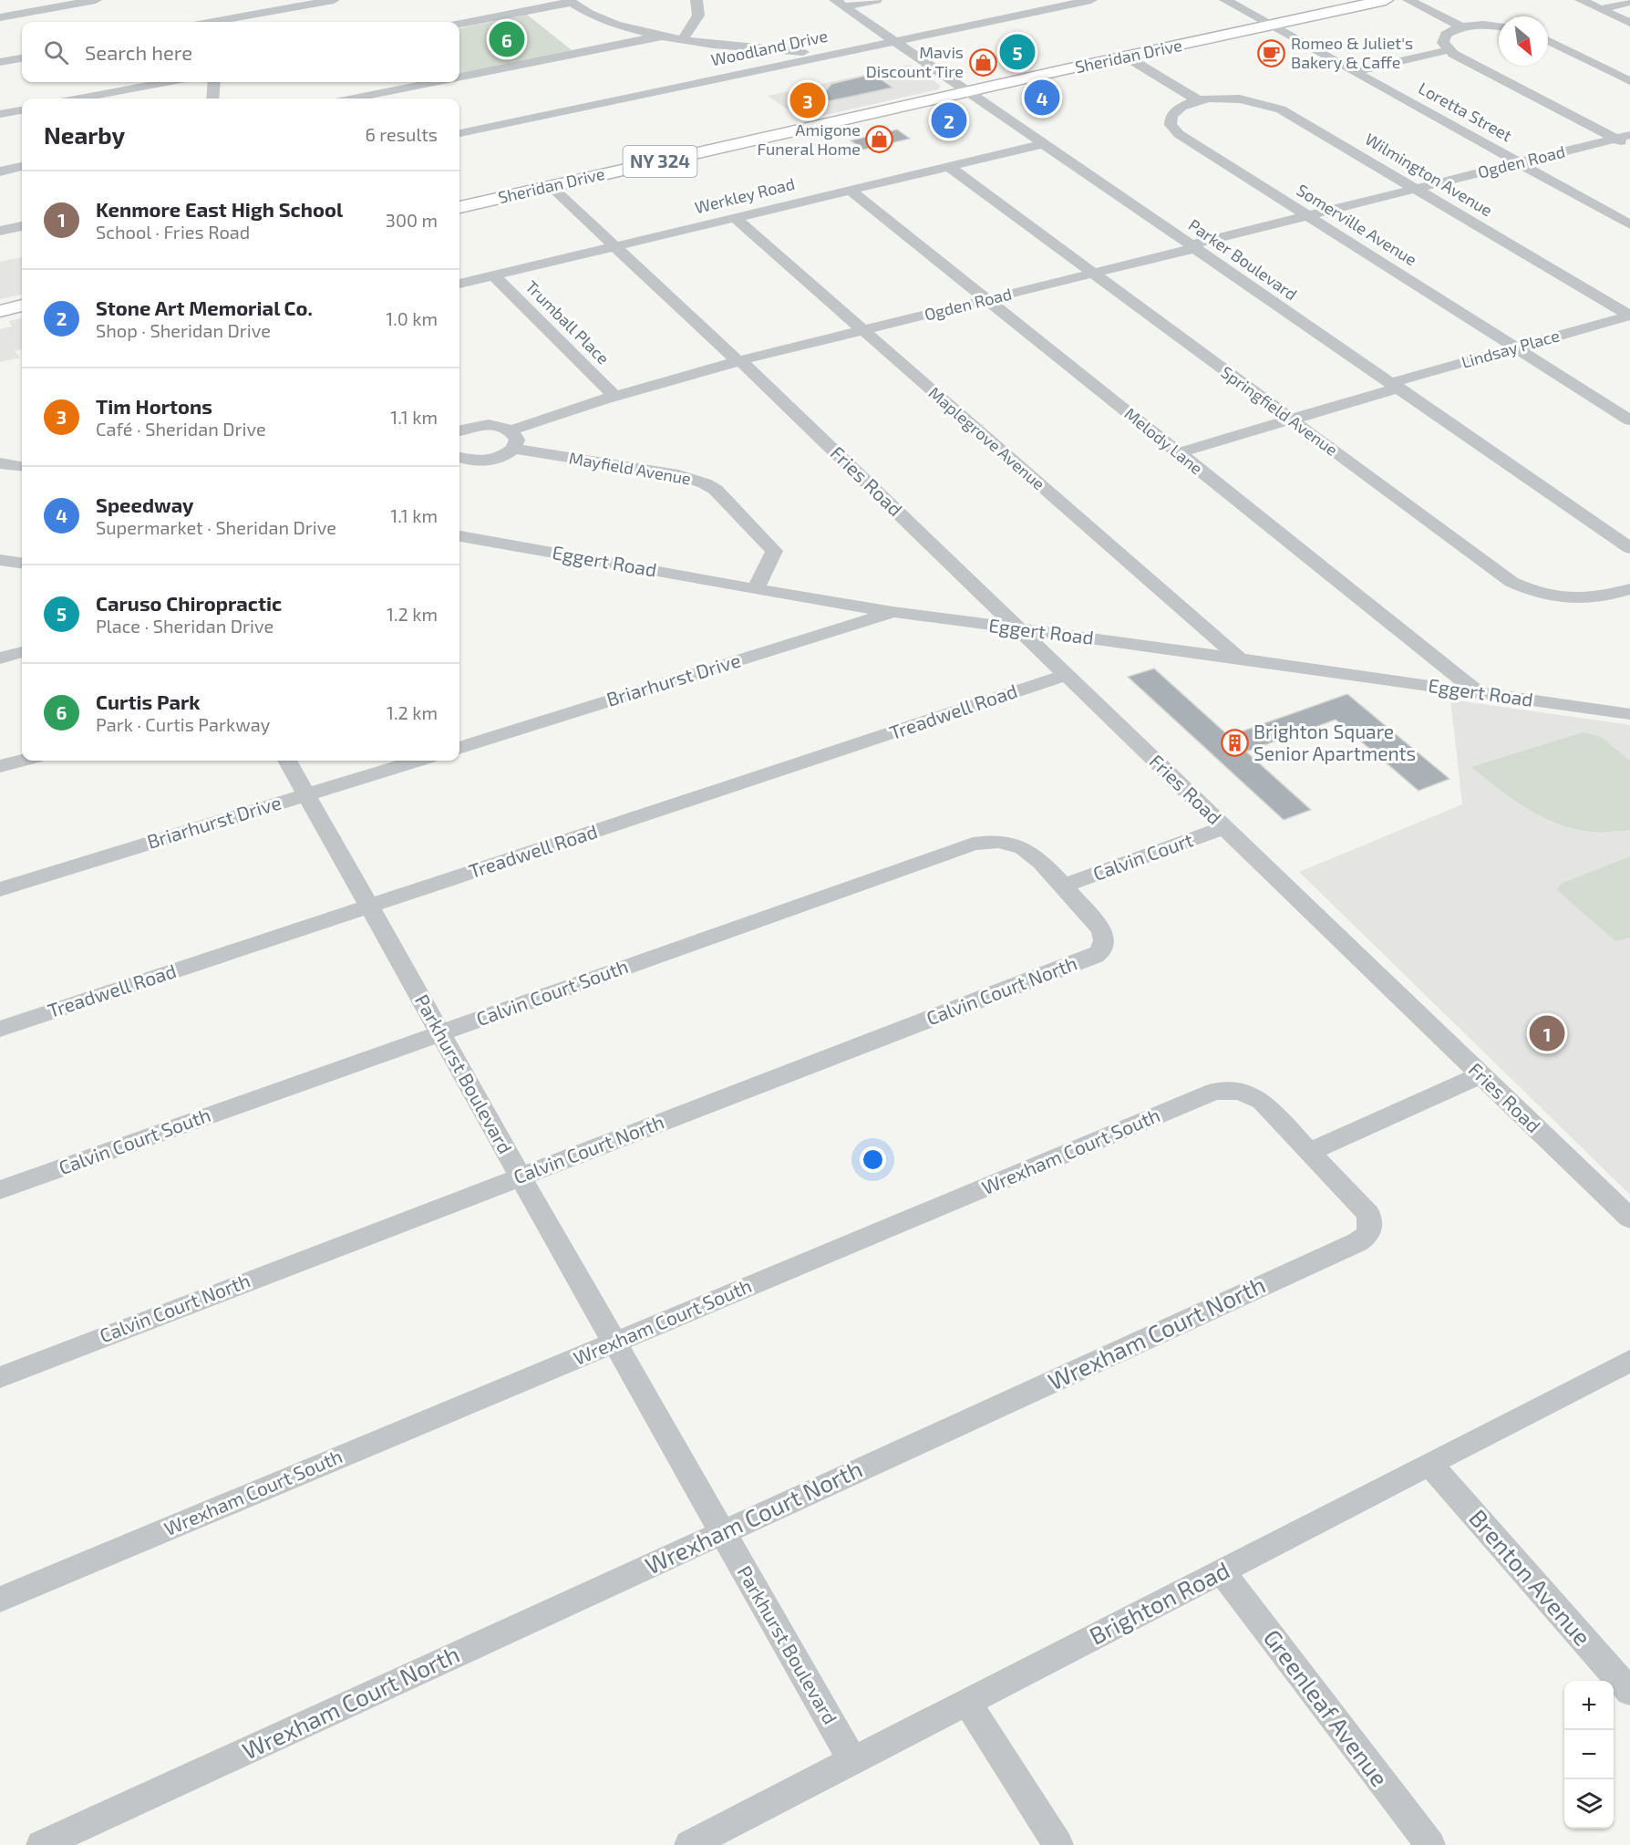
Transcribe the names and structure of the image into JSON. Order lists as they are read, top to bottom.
{
  "streets": {
    "main road": ["Sheridan Drive", "NY 324"],
    "street": [
      "Woodland Drive",
      "Loretta Street",
      "Ogden Road",
      "Wilmington Avenue",
      "Werkley Road",
      "Somerville Avenue",
      "Parker Boulevard",
      "Trumball Place",
      "Lindsay Place",
      "Springfield Avenue",
      "Maplegrove Avenue",
      "Melody Lane",
      "Mayfield Avenue",
      "Fries Road",
      "Eggert Road",
      "Briarhurst Drive",
      "Treadwell Road",
      "Calvin Court",
      "Calvin Court North",
      "Calvin Court South",
      "Parkhurst Boulevard",
      "Wrexham Court South",
      "Wrexham Court North",
      "Brenton Avenue",
      "Brighton Road",
      "Greenleaf Avenue"
    ]
  },
  "crossings": [
    ["Woodland Drive", "Parker Boulevard"],
    ["Sheridan Drive", "Loretta Street"],
    ["Sheridan Drive", "Parker Boulevard"],
    ["Sheridan Drive", "Fries Road"],
    ["Loretta Street", "Ogden Road"],
    ["Ogden Road", "Wilmington Avenue"],
    ["Ogden Road", "Somerville Avenue"],
    ["Ogden Road", "Parker Boulevard"],
    ["Ogden Road", "Trumball Place"],
    ["Ogden Road", "Springfield Avenue"],
    ["Ogden Road", "Maplegrove Avenue"],
    ["Ogden Road", "Melody Lane"],
    ["Ogden Road", "Fries Road"],
    ["Wilmington Avenue", "Somerville Avenue"],
    ["Wilmington Avenue", "Lindsay Place"],
    ["Werkley Road", "Parker Boulevard"],
    ["Werkley Road", "Trumball Place"],
    ["Werkley Road", "Springfield Avenue"],
    ["Werkley Road", "Maplegrove Avenue"],
    ["Werkley Road", "Melody Lane"],
    ["Werkley Road", "Fries Road"],
    ["Somerville Avenue", "Lindsay Place"],
    ["Parker Boulevard", "Lindsay Place"],
    ["Lindsay Place", "Springfield Avenue"],
    ["Lindsay Place", "Melody Lane"],
    ["Maplegrove Avenue", "Eggert Road"],
    ["Melody Lane", "Eggert Road"],
    ["Mayfield Avenue", "Eggert Road"],
    ["Fries Road", "Eggert Road"],
    ["Fries Road", "Treadwell Road"],
    ["Fries Road", "Calvin Court"],
    ["Eggert Road", "Briarhurst Drive"],
    ["Briarhurst Drive", "Parkhurst Boulevard"],
    ["Treadwell Road", "Parkhurst Boulevard"],
    ["Calvin Court", "Calvin Court North"],
    ["Calvin Court", "Calvin Court South"],
    ["Calvin Court North", "Calvin Court South"],
    ["Calvin Court North", "Parkhurst Boulevard"],
    ["Calvin Court South", "Parkhurst Boulevard"],
    ["Parkhurst Boulevard", "Wrexham Court South"],
    ["Parkhurst Boulevard", "Wrexham Court North"],
    ["Parkhurst Boulevard", "Brighton Road"],
    ["Wrexham Court South", "Wrexham Court North"],
    ["Brenton Avenue", "Brighton Road"],
    ["Brighton Road", "Greenleaf Avenue"]
  ],
  "places": {
    "cafe": ["Romeo & Juliet's Bakery & Caffe"],
    "shop": ["Mavis Discount Tire", "Amigone Funeral Home"],
    "building": ["Brighton Square Senior Apartments"]
  },
  "north": "bottom right",
  "page": {
    "pins": [
      "6",
      "5",
      "4",
      "3",
      "2",
      "1"
    ],
    "search": "Search here",
    "heading": ["Nearby", "6 results"],
    "list": [
      {
        "mark": "1",
        "name": "Kenmore East High School",
        "note": "School · Fries Road",
        "value": "300 m"
      },
      {
        "mark": "2",
        "name": "Stone Art Memorial Co.",
        "note": "Shop · Sheridan Drive",
        "value": "1.0 km"
      },
      {
        "mark": "3",
        "name": "Tim Hortons",
        "note": "Café · Sheridan Drive",
        "value": "1.1 km"
      },
      {
        "mark": "4",
        "name": "Speedway",
        "note": "Supermarket · Sheridan Drive",
        "value": "1.1 km"
      },
      {
        "mark": "5",
        "name": "Caruso Chiropractic",
        "note": "Place · Sheridan Drive",
        "value": "1.2 km"
      },
      {
        "mark": "6",
        "name": "Curtis Park",
        "note": "Park · Curtis Parkway",
        "value": "1.2 km"
      }
    ],
    "map_buttons": ["+", "−"]
  }
}
